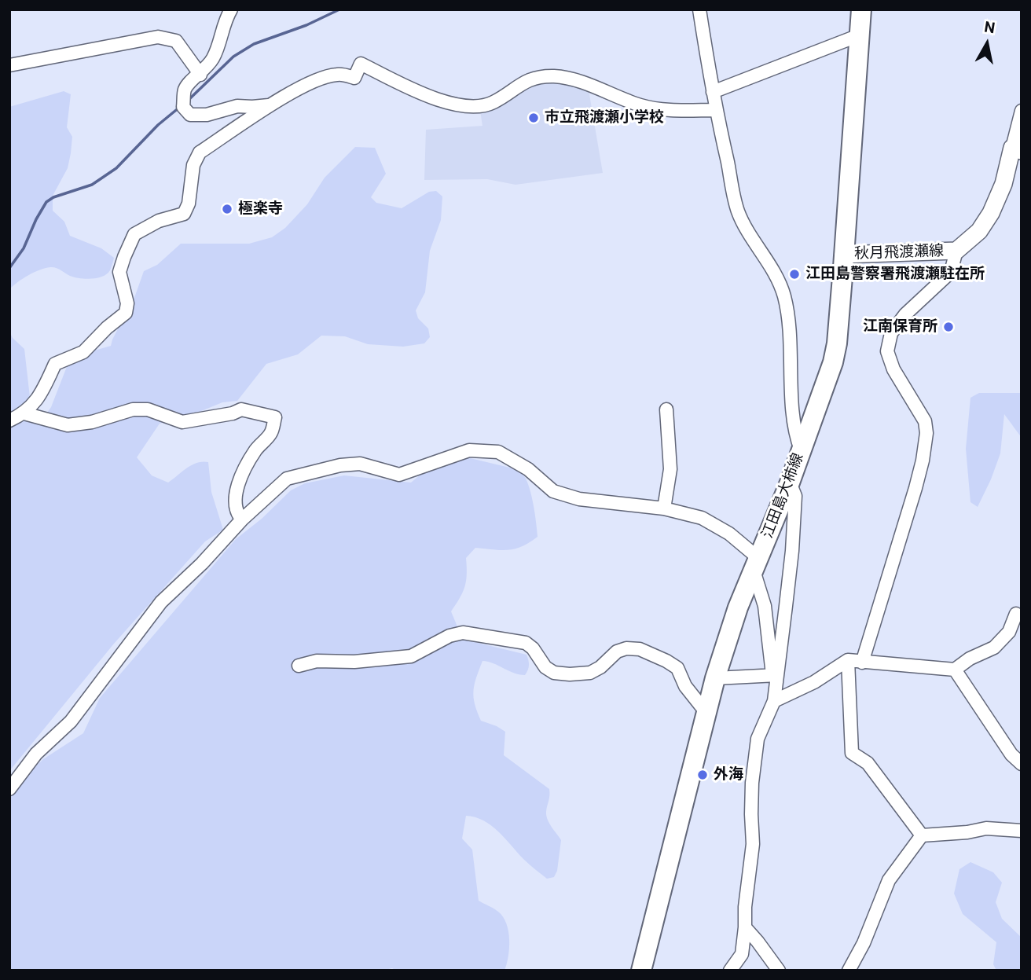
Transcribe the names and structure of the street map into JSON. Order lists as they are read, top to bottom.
{
  "streets": {
    "main road": ["秋月飛渡瀬線", "江田島大柿線"]
  },
  "crossings": [
    ["秋月飛渡瀬線", "江田島大柿線"]
  ],
  "places": [
    "市立飛渡瀬小学校",
    "極楽寺",
    "江田島警察署飛渡瀬駐在所",
    "江南保育所",
    "外海"
  ],
  "north": "top"
}
